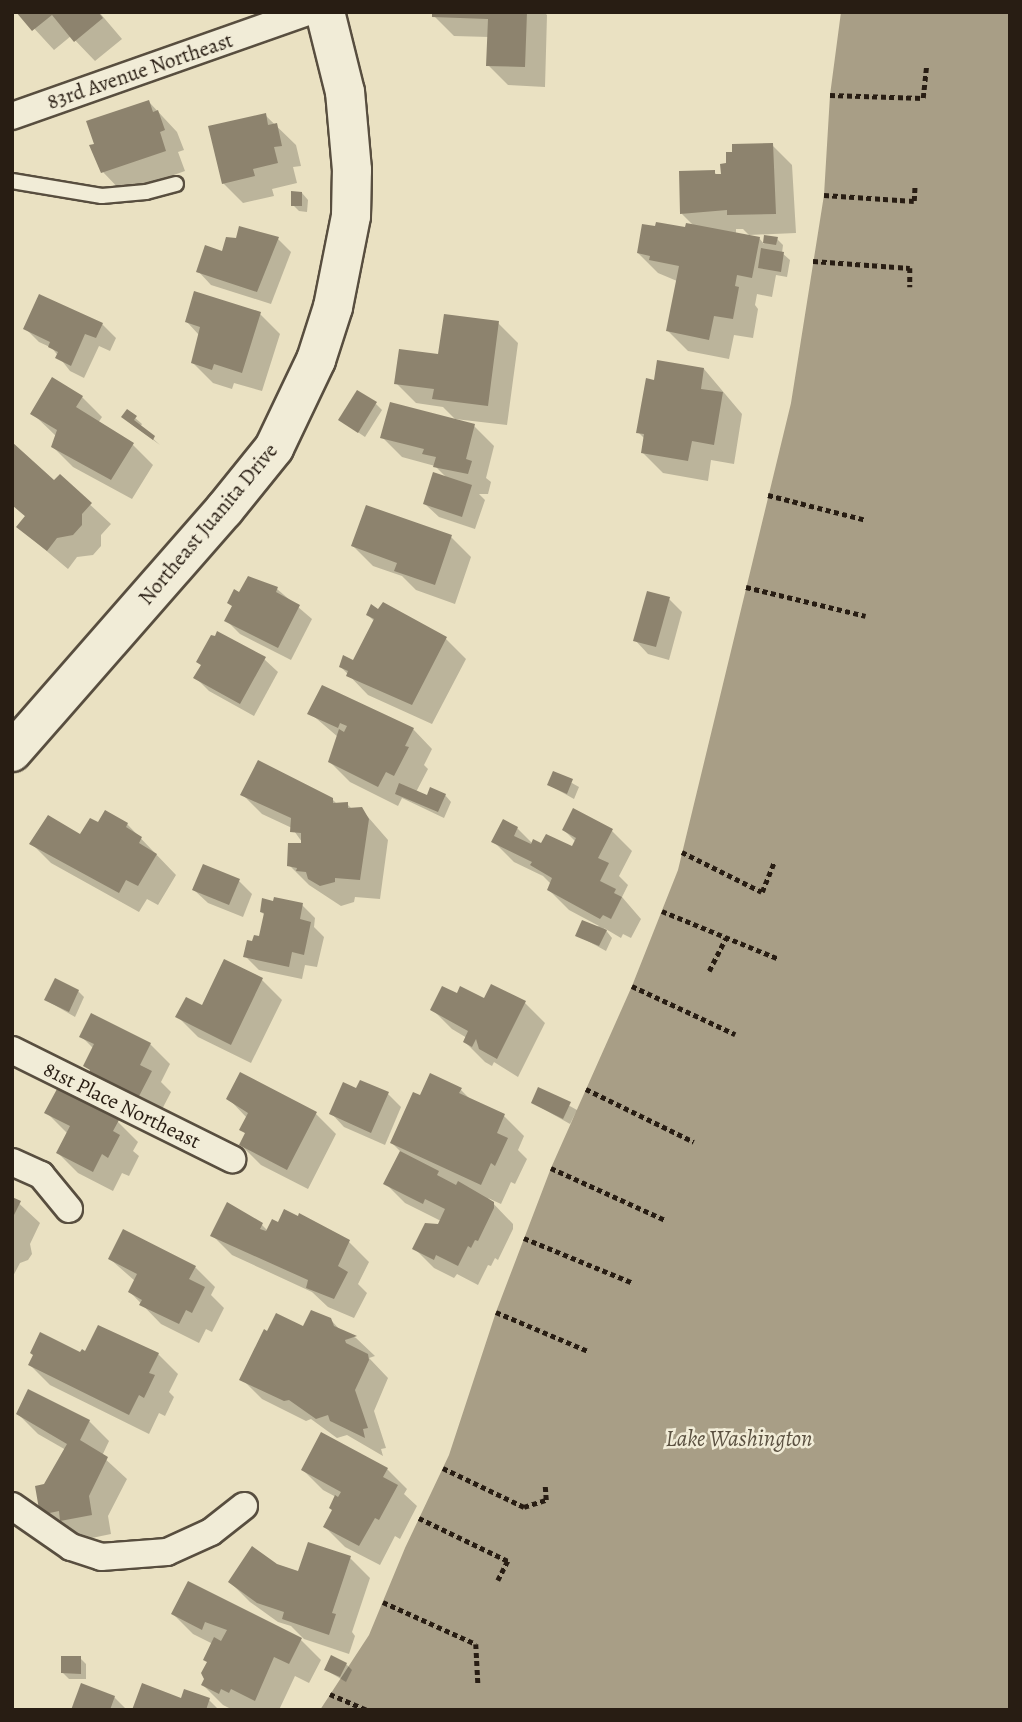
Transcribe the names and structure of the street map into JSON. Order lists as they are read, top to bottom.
{
  "streets": {
    "main road": ["Northeast Juanita Drive"],
    "street": ["83rd Avenue Northeast", "81st Place Northeast"]
  },
  "water": ["Lake Washington"]
}
